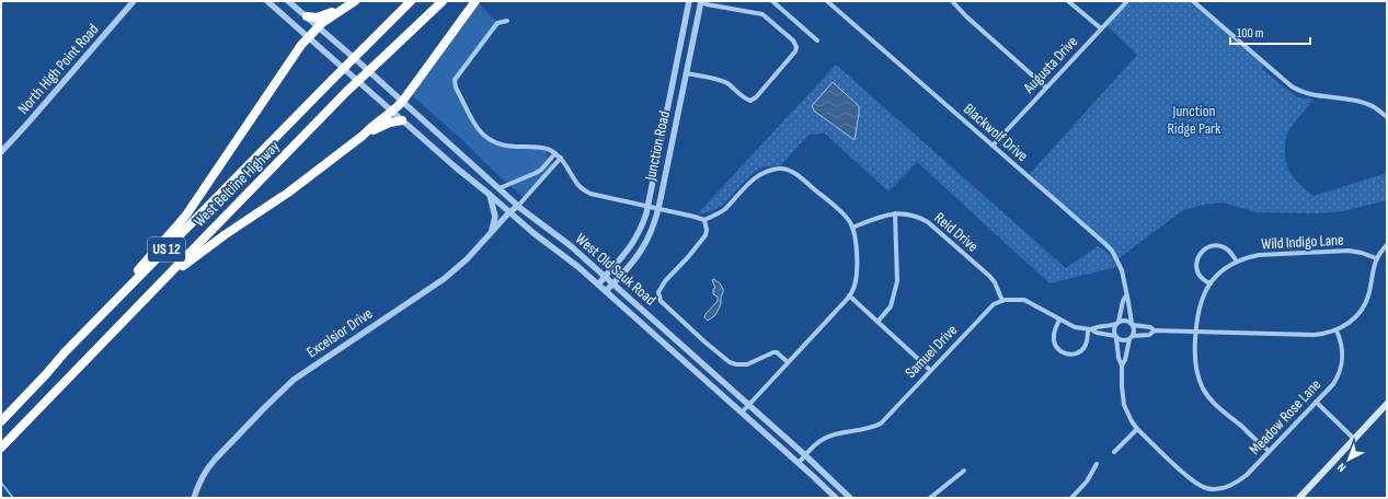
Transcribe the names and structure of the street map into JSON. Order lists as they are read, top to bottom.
{
  "streets": {
    "highway": ["West Beltline Highway", "US 12"],
    "street": [
      "Augusta Drive",
      "North High Point Road",
      "Blackwolf Drive",
      "Junction Road",
      "Reid Drive",
      "Wild Indigo Lane",
      "West Old Sauk Road",
      "Excelsior Drive",
      "Samuel Drive",
      "Meadow Rose Lane"
    ]
  },
  "crossings": [
    ["Augusta Drive", "Blackwolf Drive"],
    ["Junction Road", "West Old Sauk Road"],
    ["Reid Drive", "Samuel Drive"],
    ["Wild Indigo Lane", "Meadow Rose Lane"],
    ["West Old Sauk Road", "Excelsior Drive"],
    ["West Old Sauk Road", "Samuel Drive"]
  ],
  "parks": ["Junction Ridge Park"],
  "scale_bar": "100 m",
  "north": "bottom left"
}
